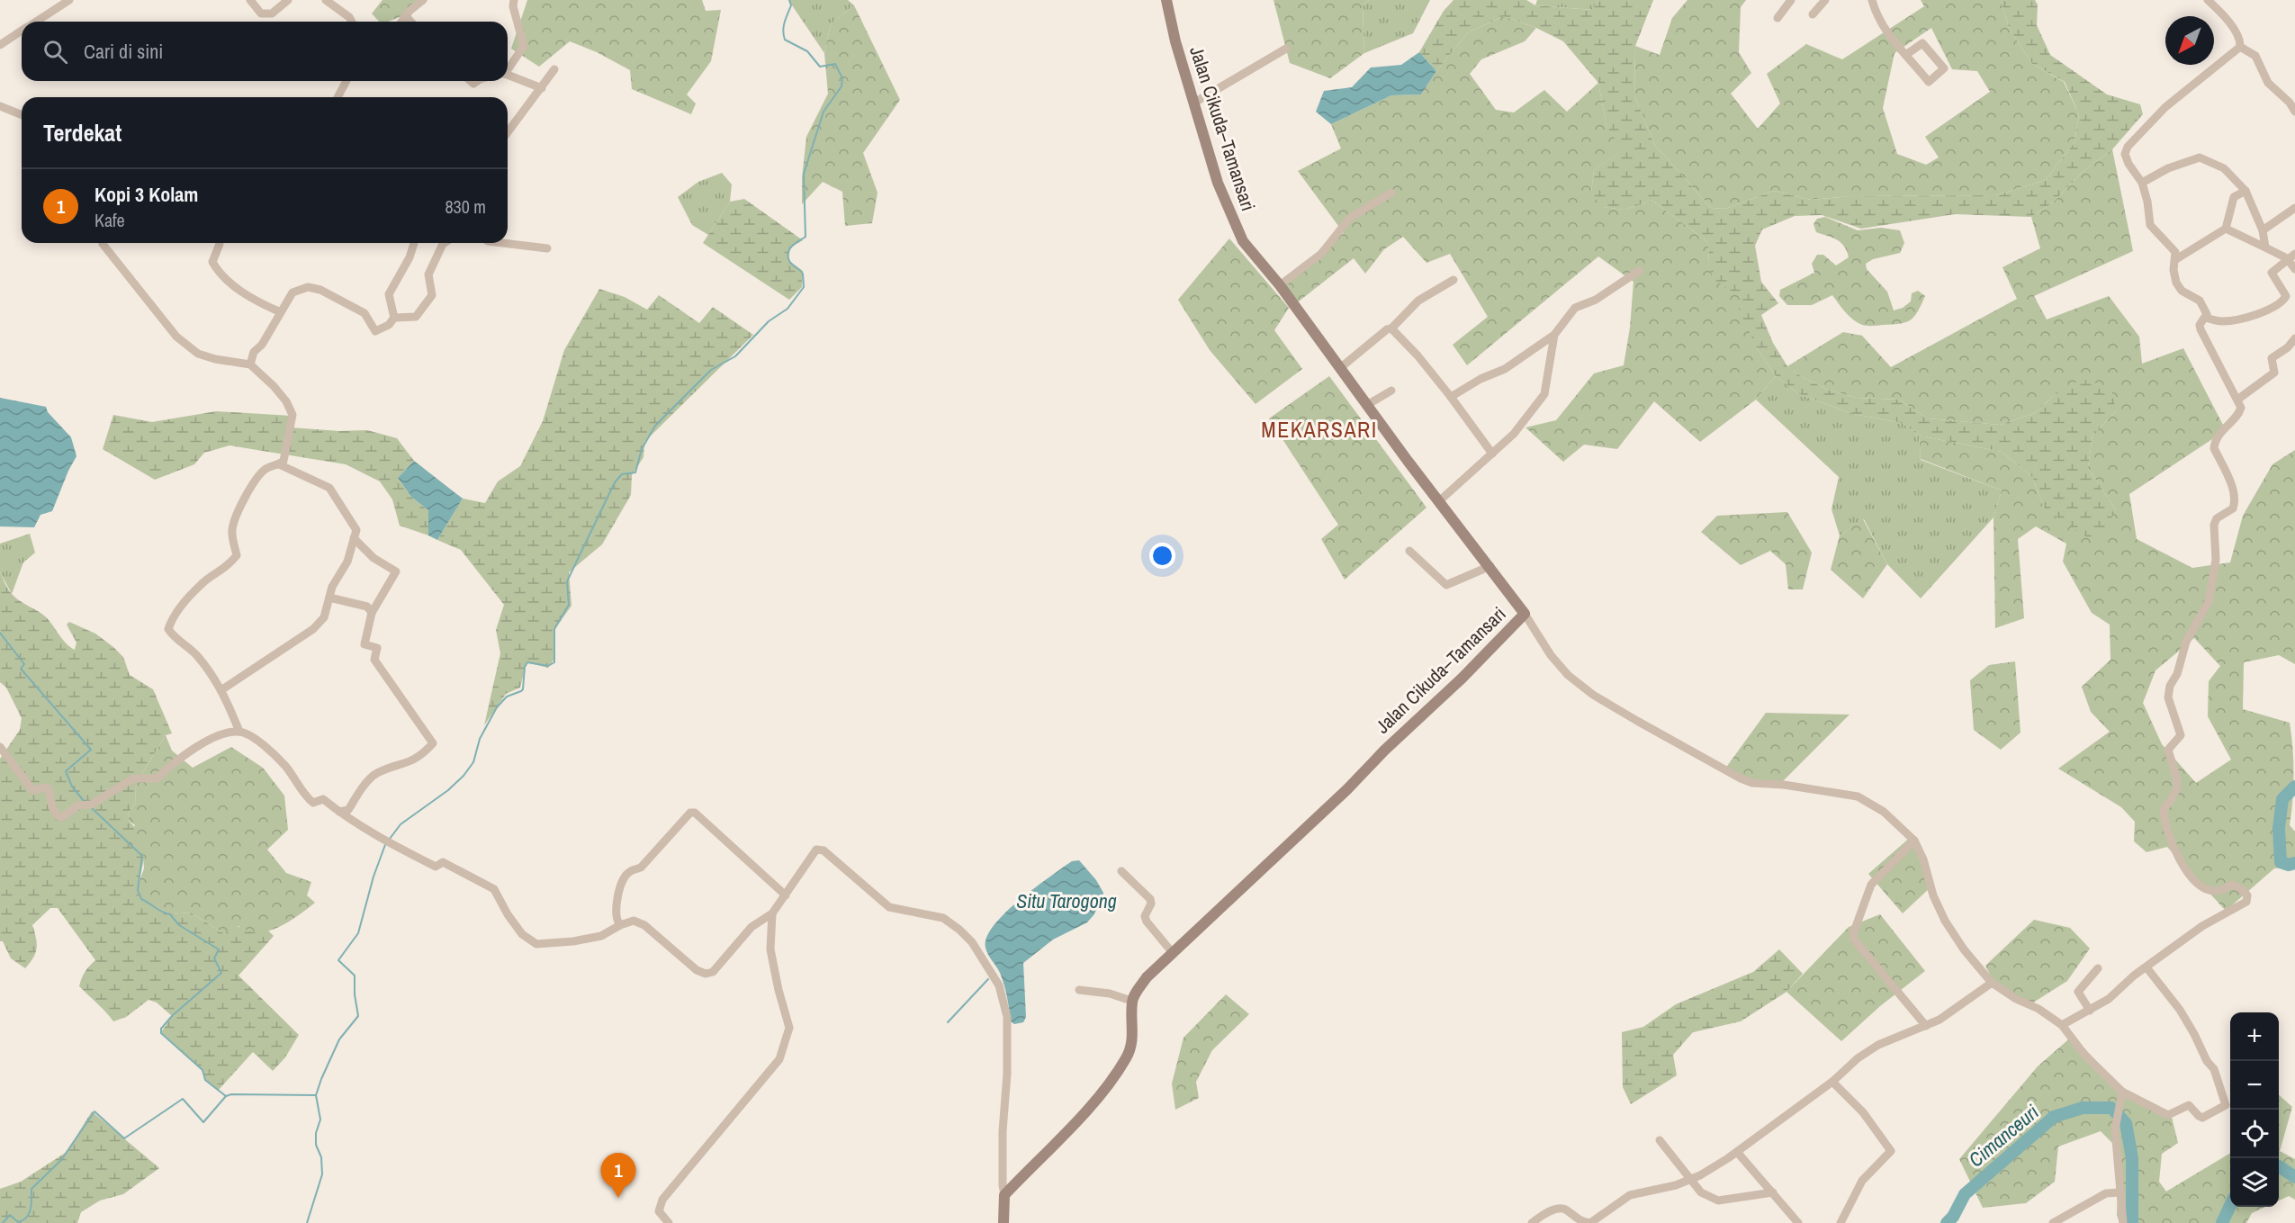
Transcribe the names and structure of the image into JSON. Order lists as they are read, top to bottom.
{
  "streets": {
    "street": ["Jalan Cikuda–Tamansari"]
  },
  "districts": ["MEKARSARI"],
  "water": ["Situ Tarogong", "Cimanceuri"],
  "north": "bottom left",
  "page": {
    "search": "Cari di sini",
    "heading": "Terdekat",
    "list": [
      {
        "mark": "1",
        "name": "Kopi 3 Kolam",
        "note": "Kafe",
        "value": "830 m"
      }
    ],
    "map_buttons": ["+", "−"],
    "pins": "1"
  }
}
